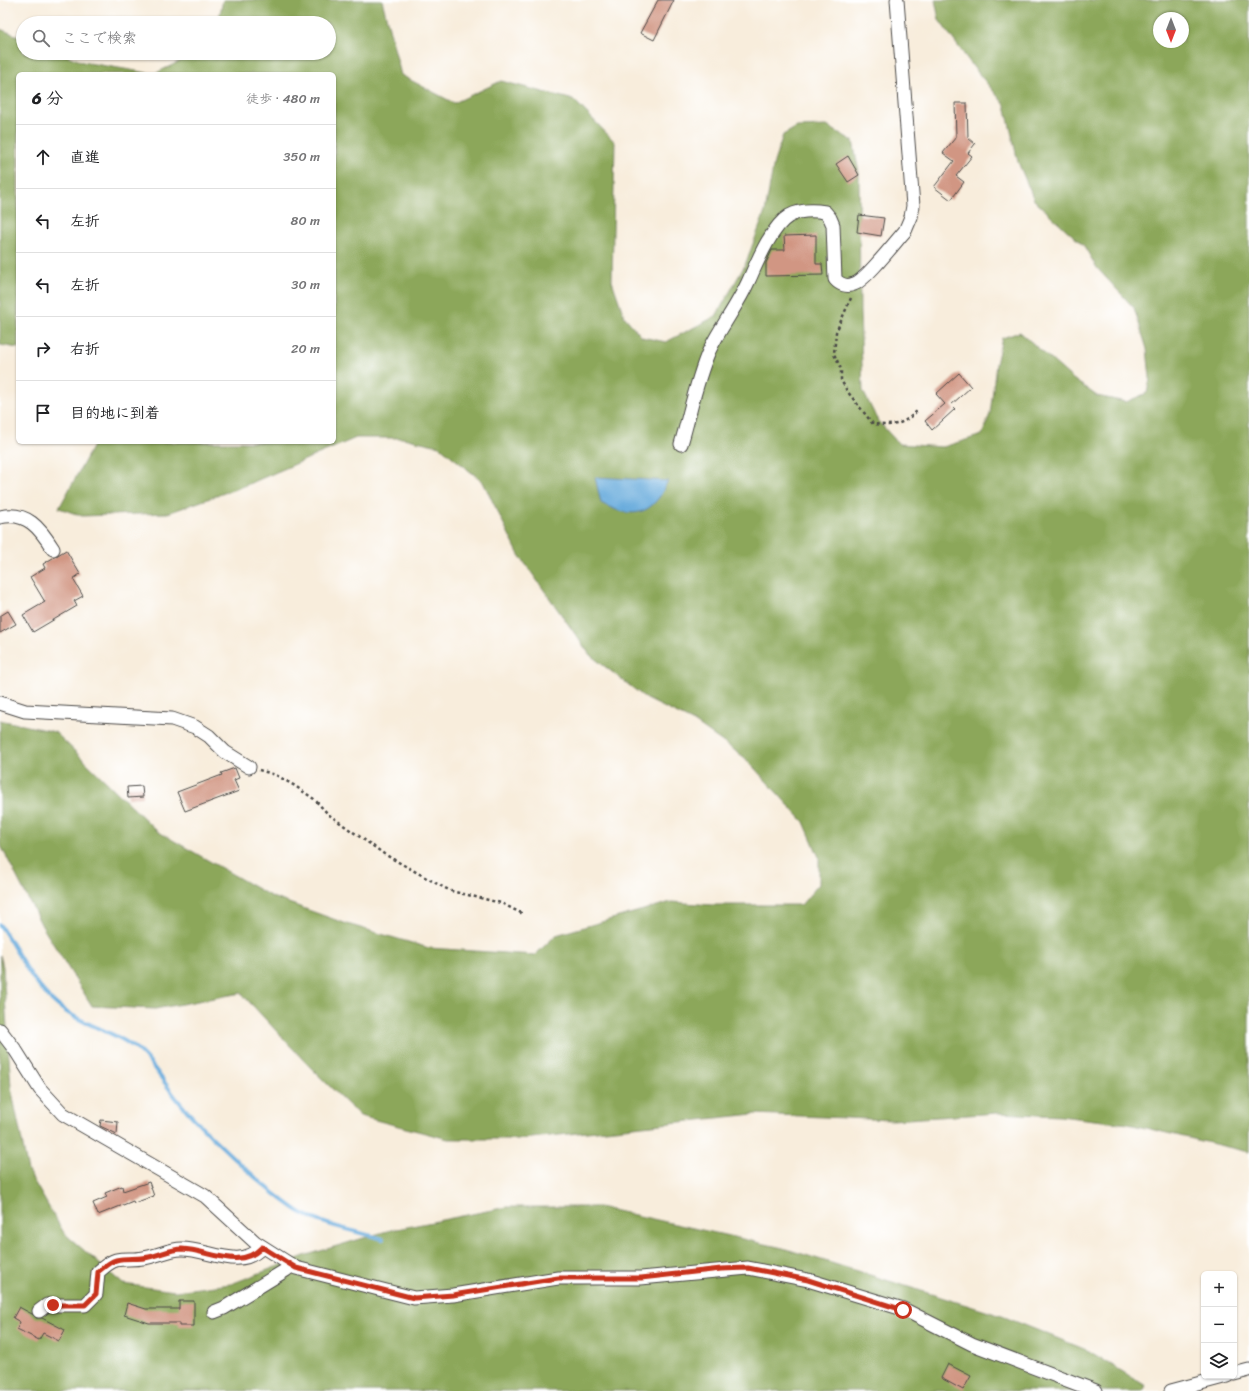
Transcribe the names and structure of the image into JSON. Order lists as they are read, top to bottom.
{
  "north": "bottom",
  "page": {
    "search": "ここで検索",
    "heading": ["6 分", "徒歩 · 480 m"],
    "list": [
      ["直進", "350 m"],
      ["左折", "80 m"],
      ["左折", "30 m"],
      ["右折", "20 m"],
      "目的地に到着"
    ],
    "map_buttons": ["+", "−"]
  }
}
